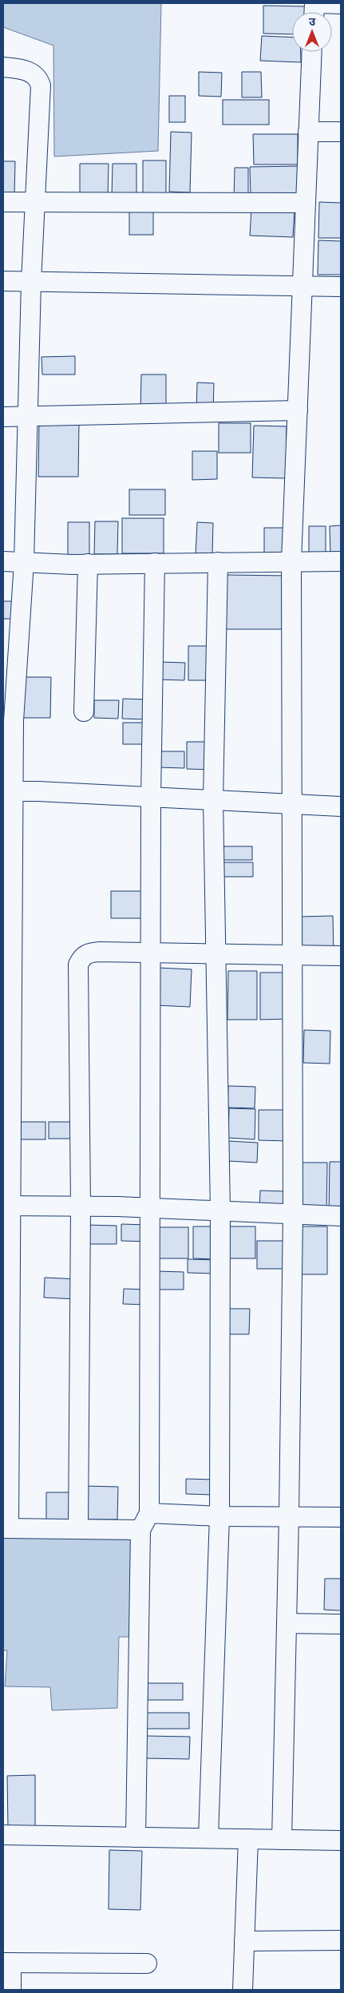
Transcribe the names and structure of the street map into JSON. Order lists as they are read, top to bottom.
{
  "north": "top"
}
